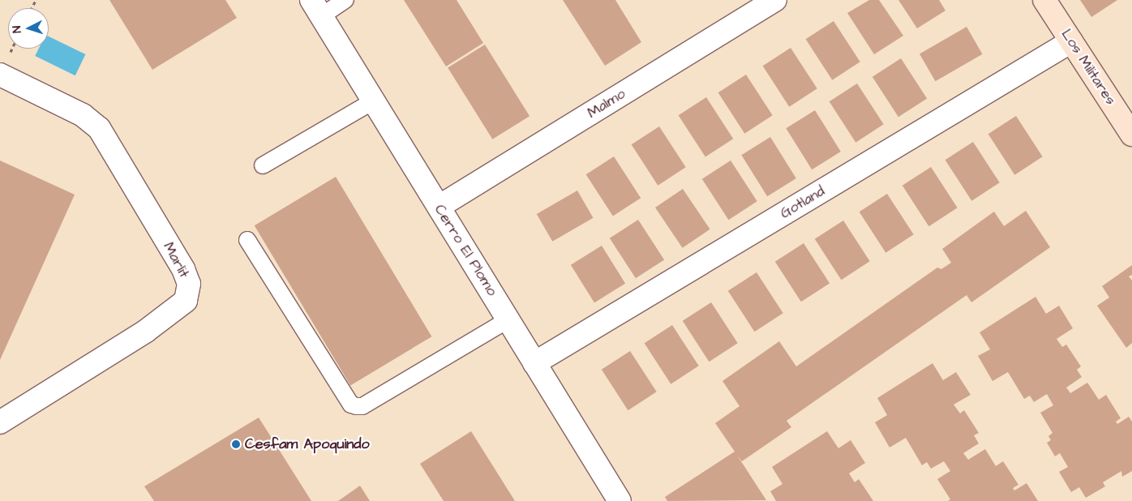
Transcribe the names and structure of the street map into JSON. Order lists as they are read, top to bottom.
{
  "streets": {
    "main road": ["Los Militares"],
    "street": [
      "Malmo",
      "Gotland",
      "Cerro El Plomo",
      "Marlit"
    ]
  },
  "crossings": [
    ["Los Militares", "Gotland"],
    ["Malmo", "Cerro El Plomo"],
    ["Gotland", "Cerro El Plomo"]
  ],
  "places": ["Cesfam Apoquindo"],
  "north": "left"
}
